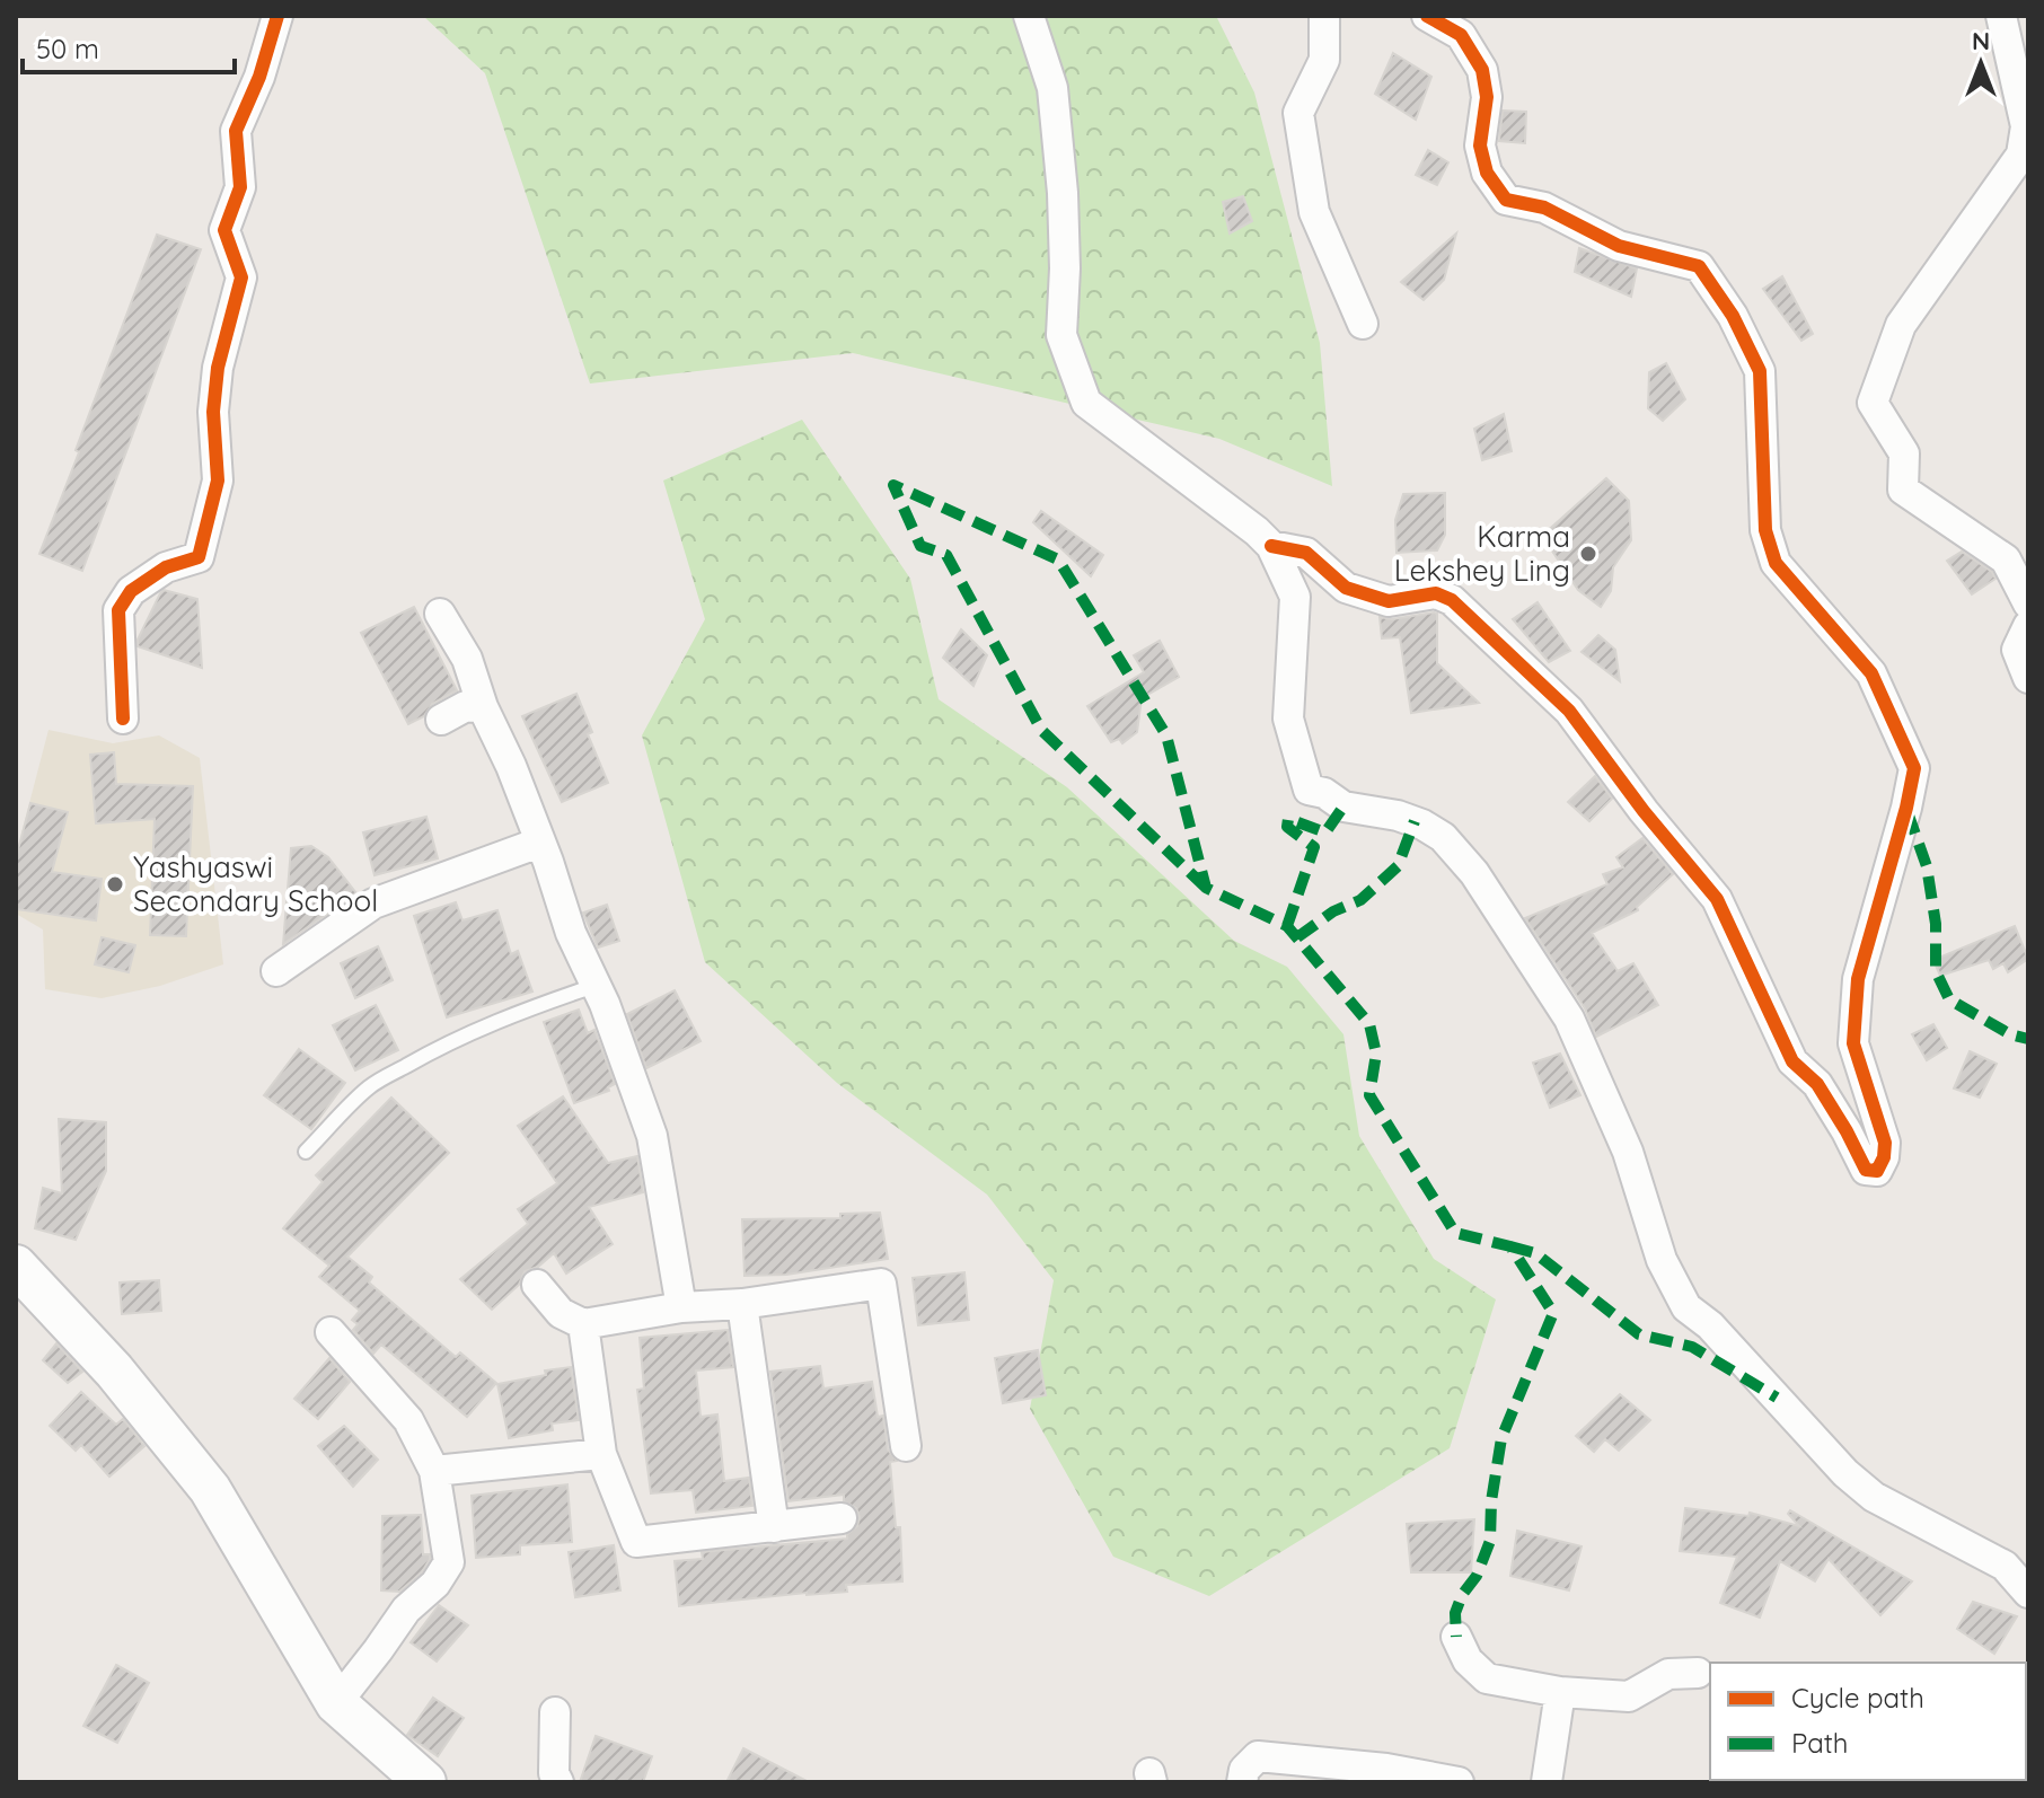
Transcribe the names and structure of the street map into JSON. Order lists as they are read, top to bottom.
{
  "places": ["Karma Lekshey Ling", "Yashyaswi Secondary School"],
  "legend": ["Cycle path", "Path"],
  "scale_bar": "50 m",
  "north": "top"
}
